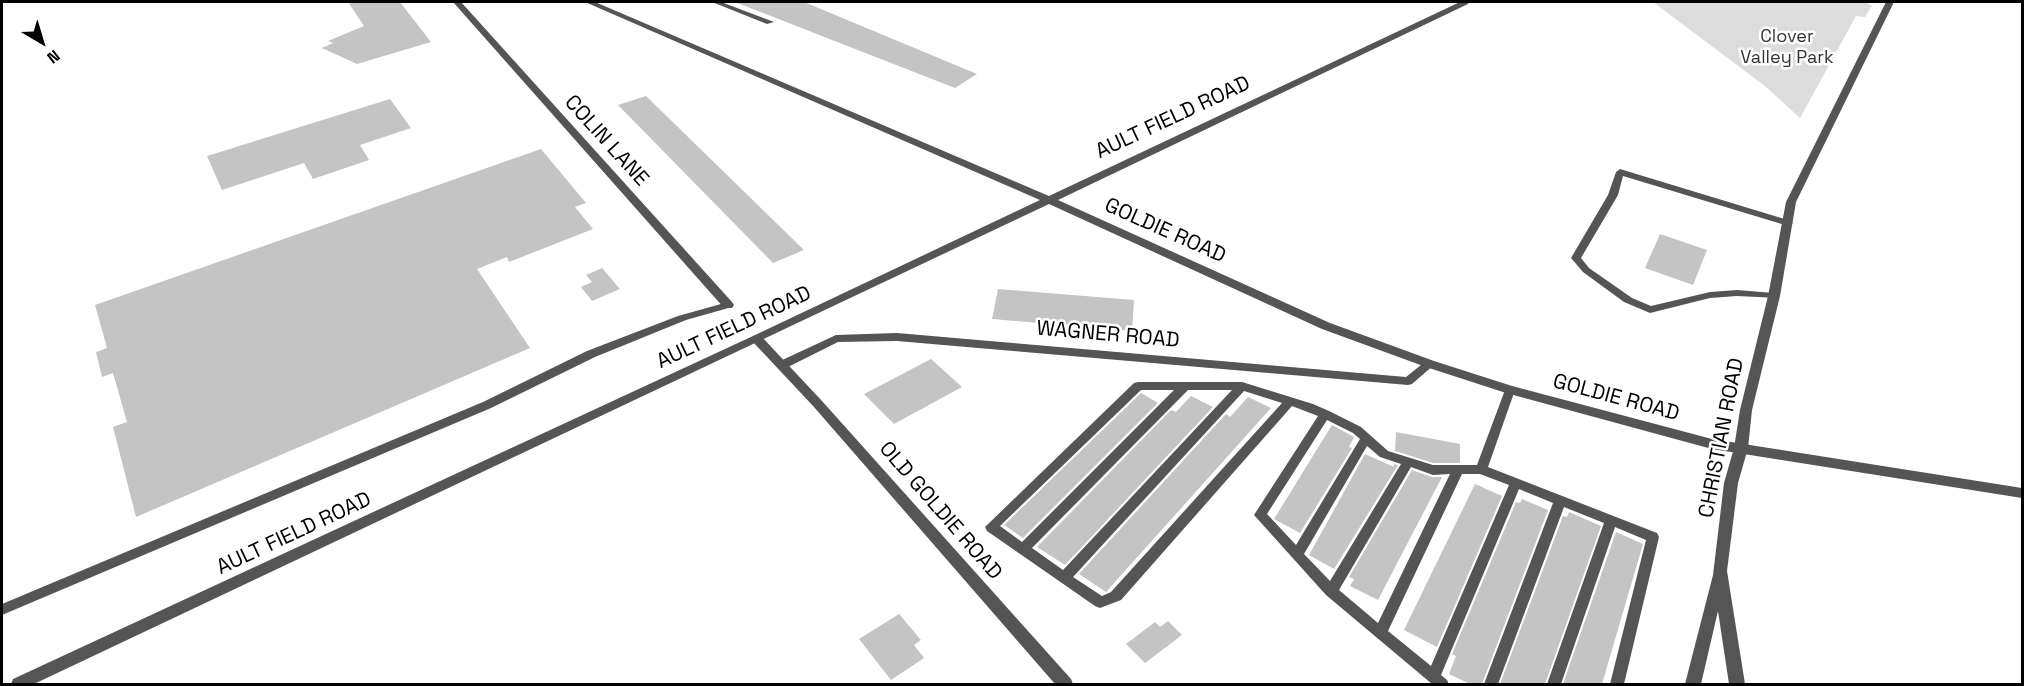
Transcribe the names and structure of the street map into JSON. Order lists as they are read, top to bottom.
{
  "streets": {
    "street": [
      "AULT FIELD ROAD",
      "COLIN LANE",
      "GOLDIE ROAD",
      "CHRISTIAN ROAD",
      "OLD GOLDIE ROAD"
    ],
    "lane": ["WAGNER ROAD"]
  },
  "crossings": [
    ["AULT FIELD ROAD", "GOLDIE ROAD"],
    ["GOLDIE ROAD", "WAGNER ROAD"],
    ["GOLDIE ROAD", "CHRISTIAN ROAD"],
    ["WAGNER ROAD", "OLD GOLDIE ROAD"]
  ],
  "parks": ["Clover Valley Park"],
  "north": "bottom right"
}
